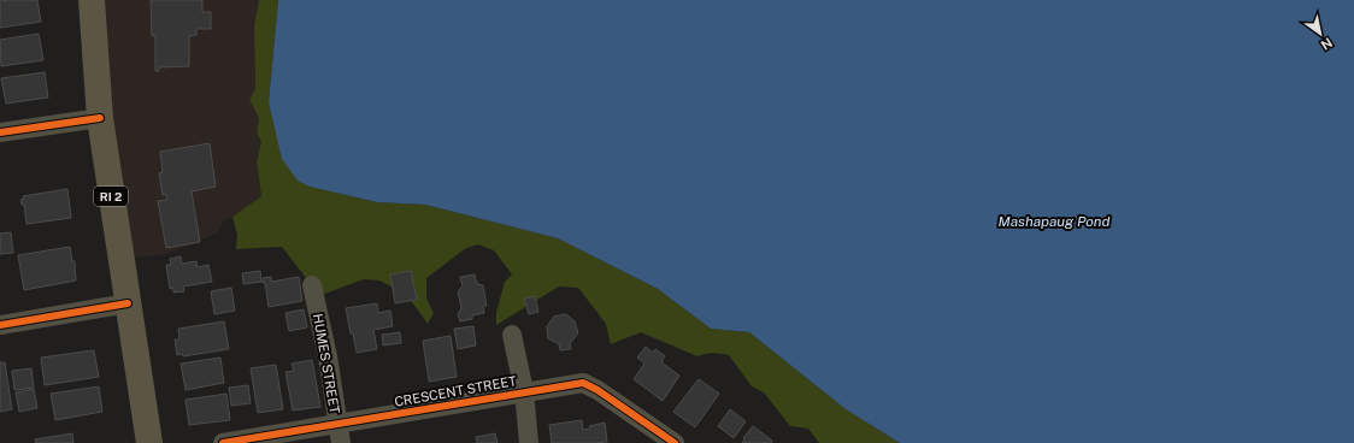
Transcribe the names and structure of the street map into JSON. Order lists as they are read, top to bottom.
{
  "streets": {
    "main road": ["RI 2"],
    "street": ["HUMES STREET", "CRESCENT STREET"]
  },
  "crossings": [
    ["HUMES STREET", "CRESCENT STREET"]
  ],
  "water": ["Mashapaug Pond"],
  "north": "bottom right"
}
